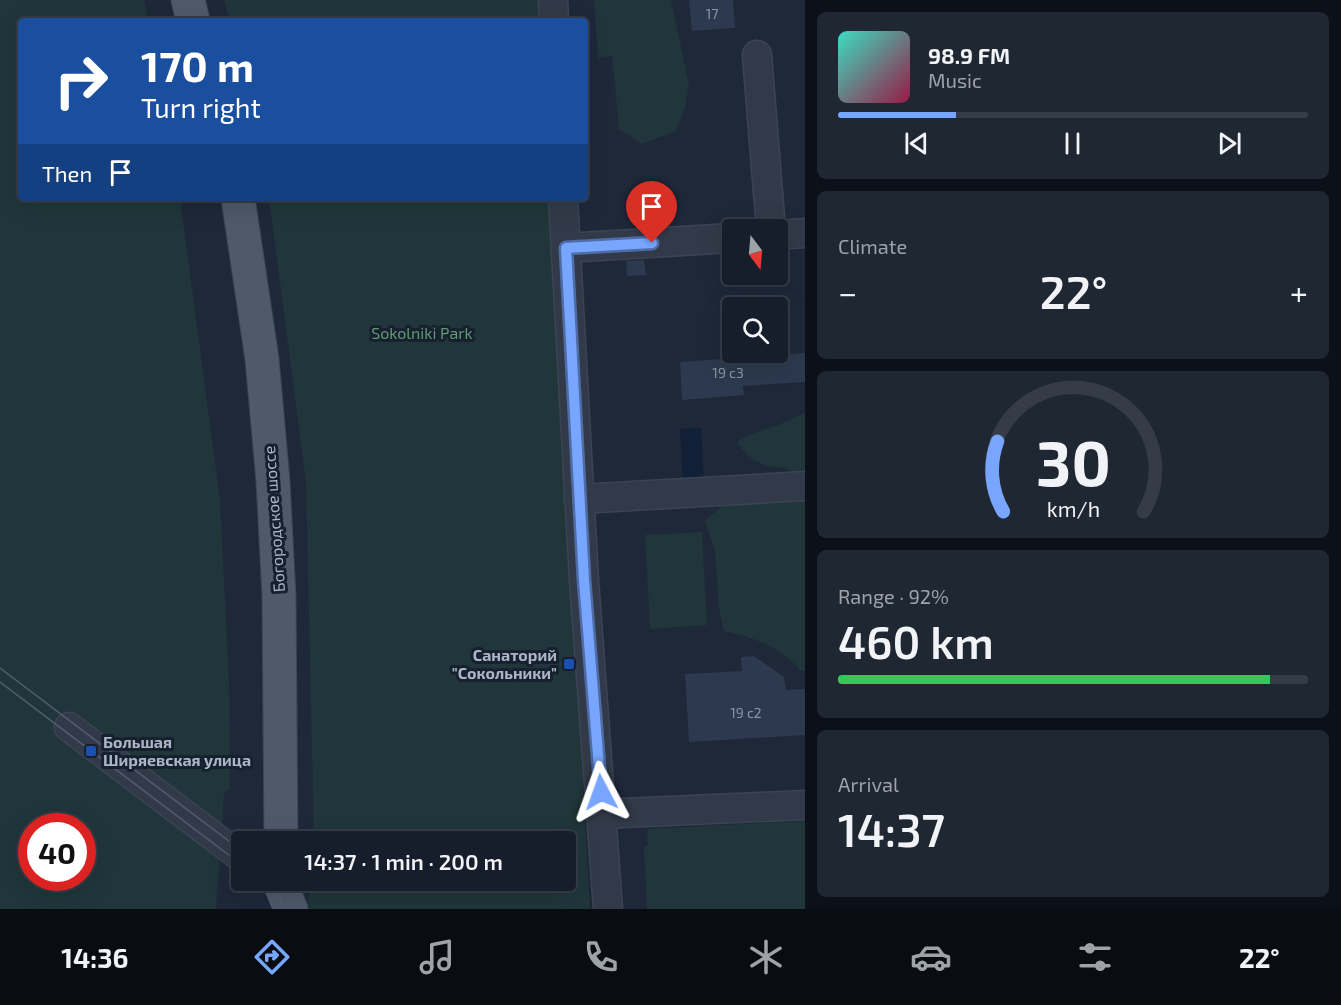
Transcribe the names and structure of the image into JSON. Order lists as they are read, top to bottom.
{
  "streets": {
    "main road": ["Богородское шоссе"]
  },
  "parks": ["Sokolniki Park"],
  "places": {
    "transit": ["Санаторий \"Сокольники\"", "Большая Ширяевская улица"]
  },
  "house_numbers": ["17", "19 с3", "19 с2"],
  "north": "bottom",
  "page": {
    "turn": ["170 m", "Turn right"],
    "song": ["98.9 FM", "Music"],
    "then": "Then",
    "tile": [
      "Climate",
      ["Range · 92%", "460 km"],
      ["Arrival", "14:37"]
    ],
    "heat": ["−", "22°", "+"],
    "limit": "40",
    "trip": "14:37 · 1 min · 200 m",
    "tabs": ["14:36", "22°"],
    "gauge": ["30", "km/h"]
  }
}
